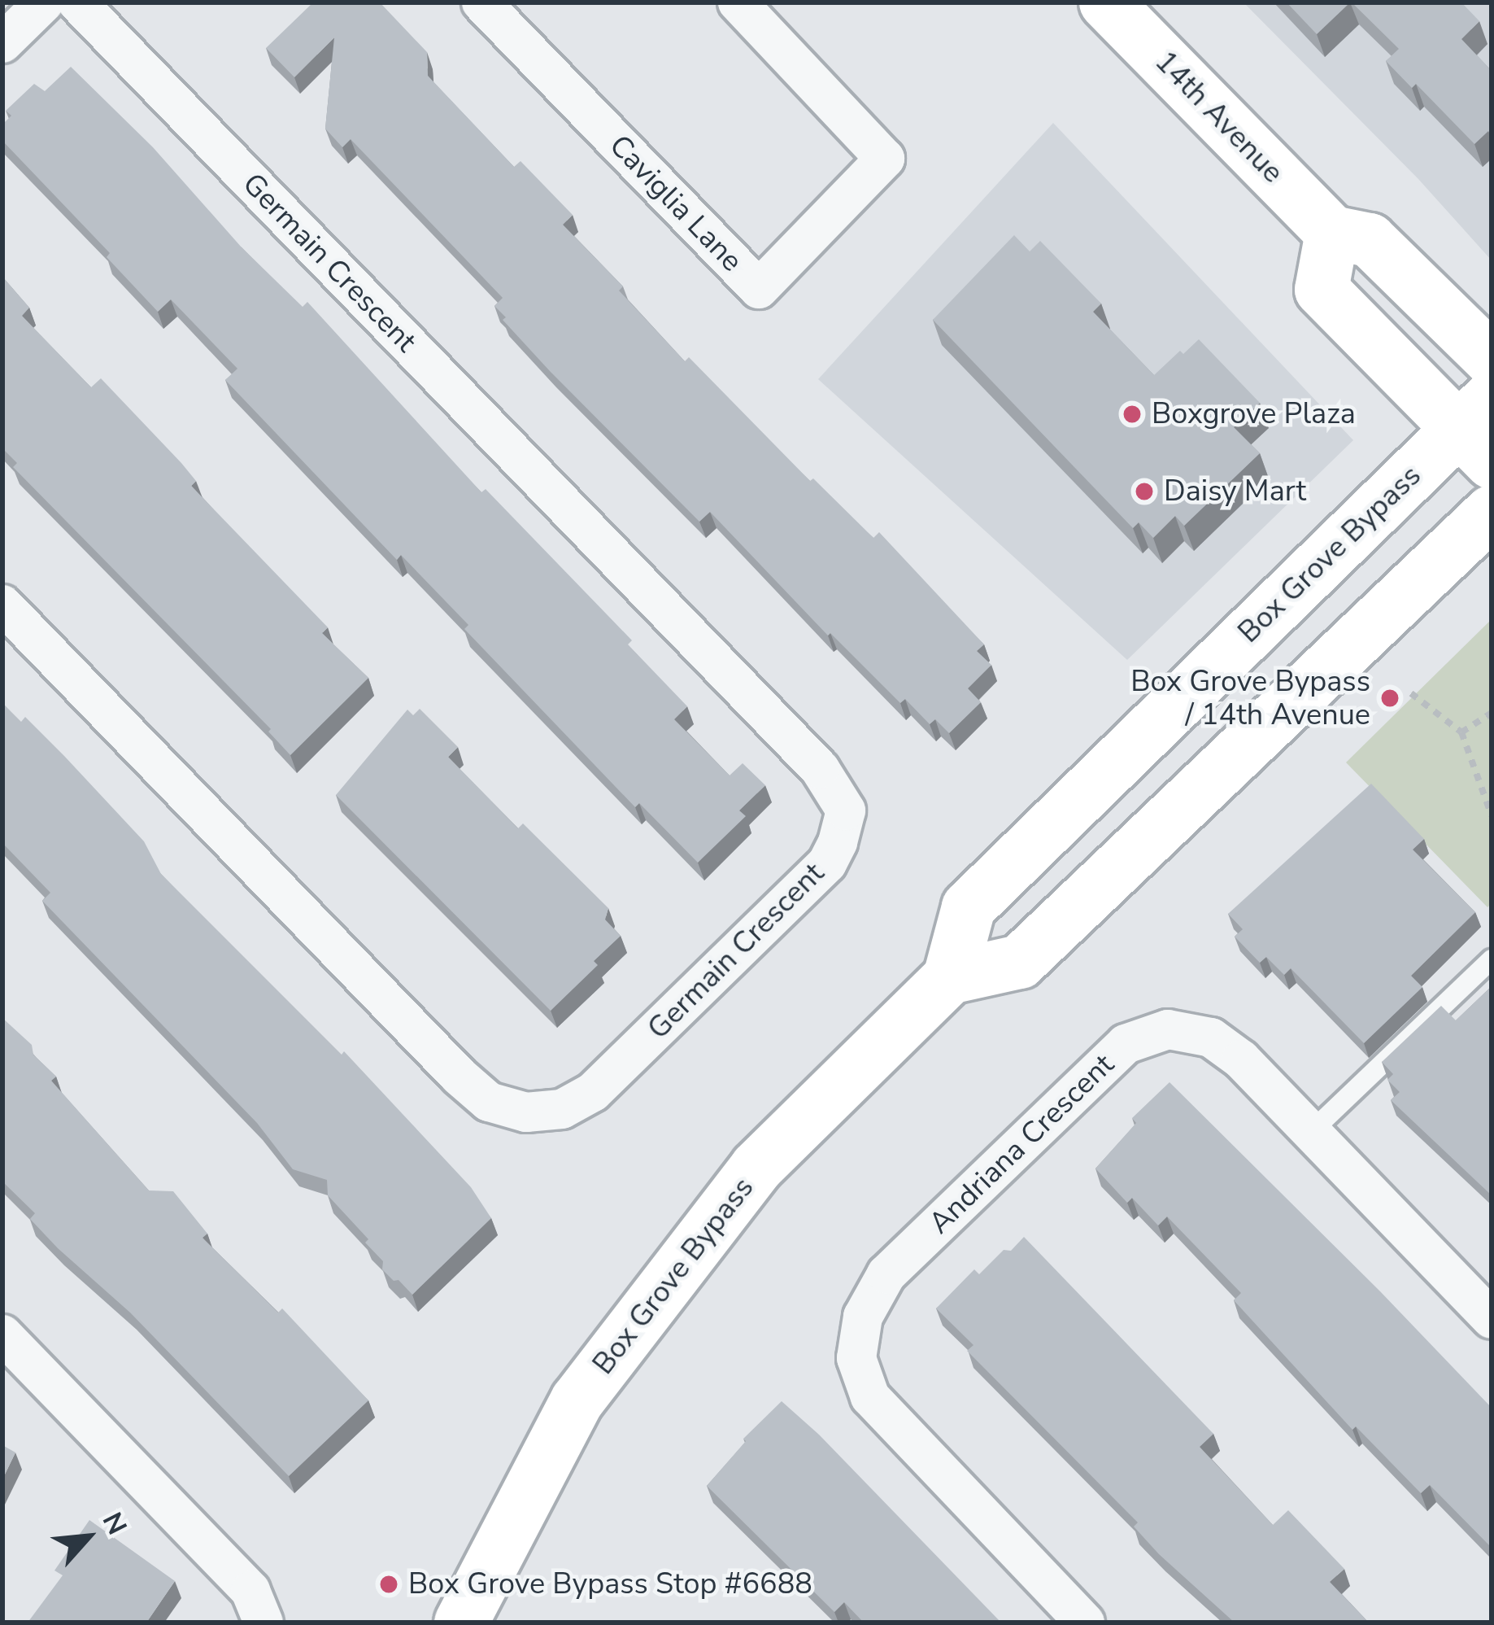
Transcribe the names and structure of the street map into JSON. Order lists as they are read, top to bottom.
{
  "streets": {
    "main road": ["14th Avenue", "Box Grove Bypass"],
    "street": ["Caviglia Lane", "Germain Crescent", "Andriana Crescent"]
  },
  "places": [
    "Boxgrove Plaza",
    "Daisy Mart",
    "Box Grove Bypass / 14th Avenue",
    "Box Grove Bypass Stop #6688"
  ],
  "north": "top right"
}
